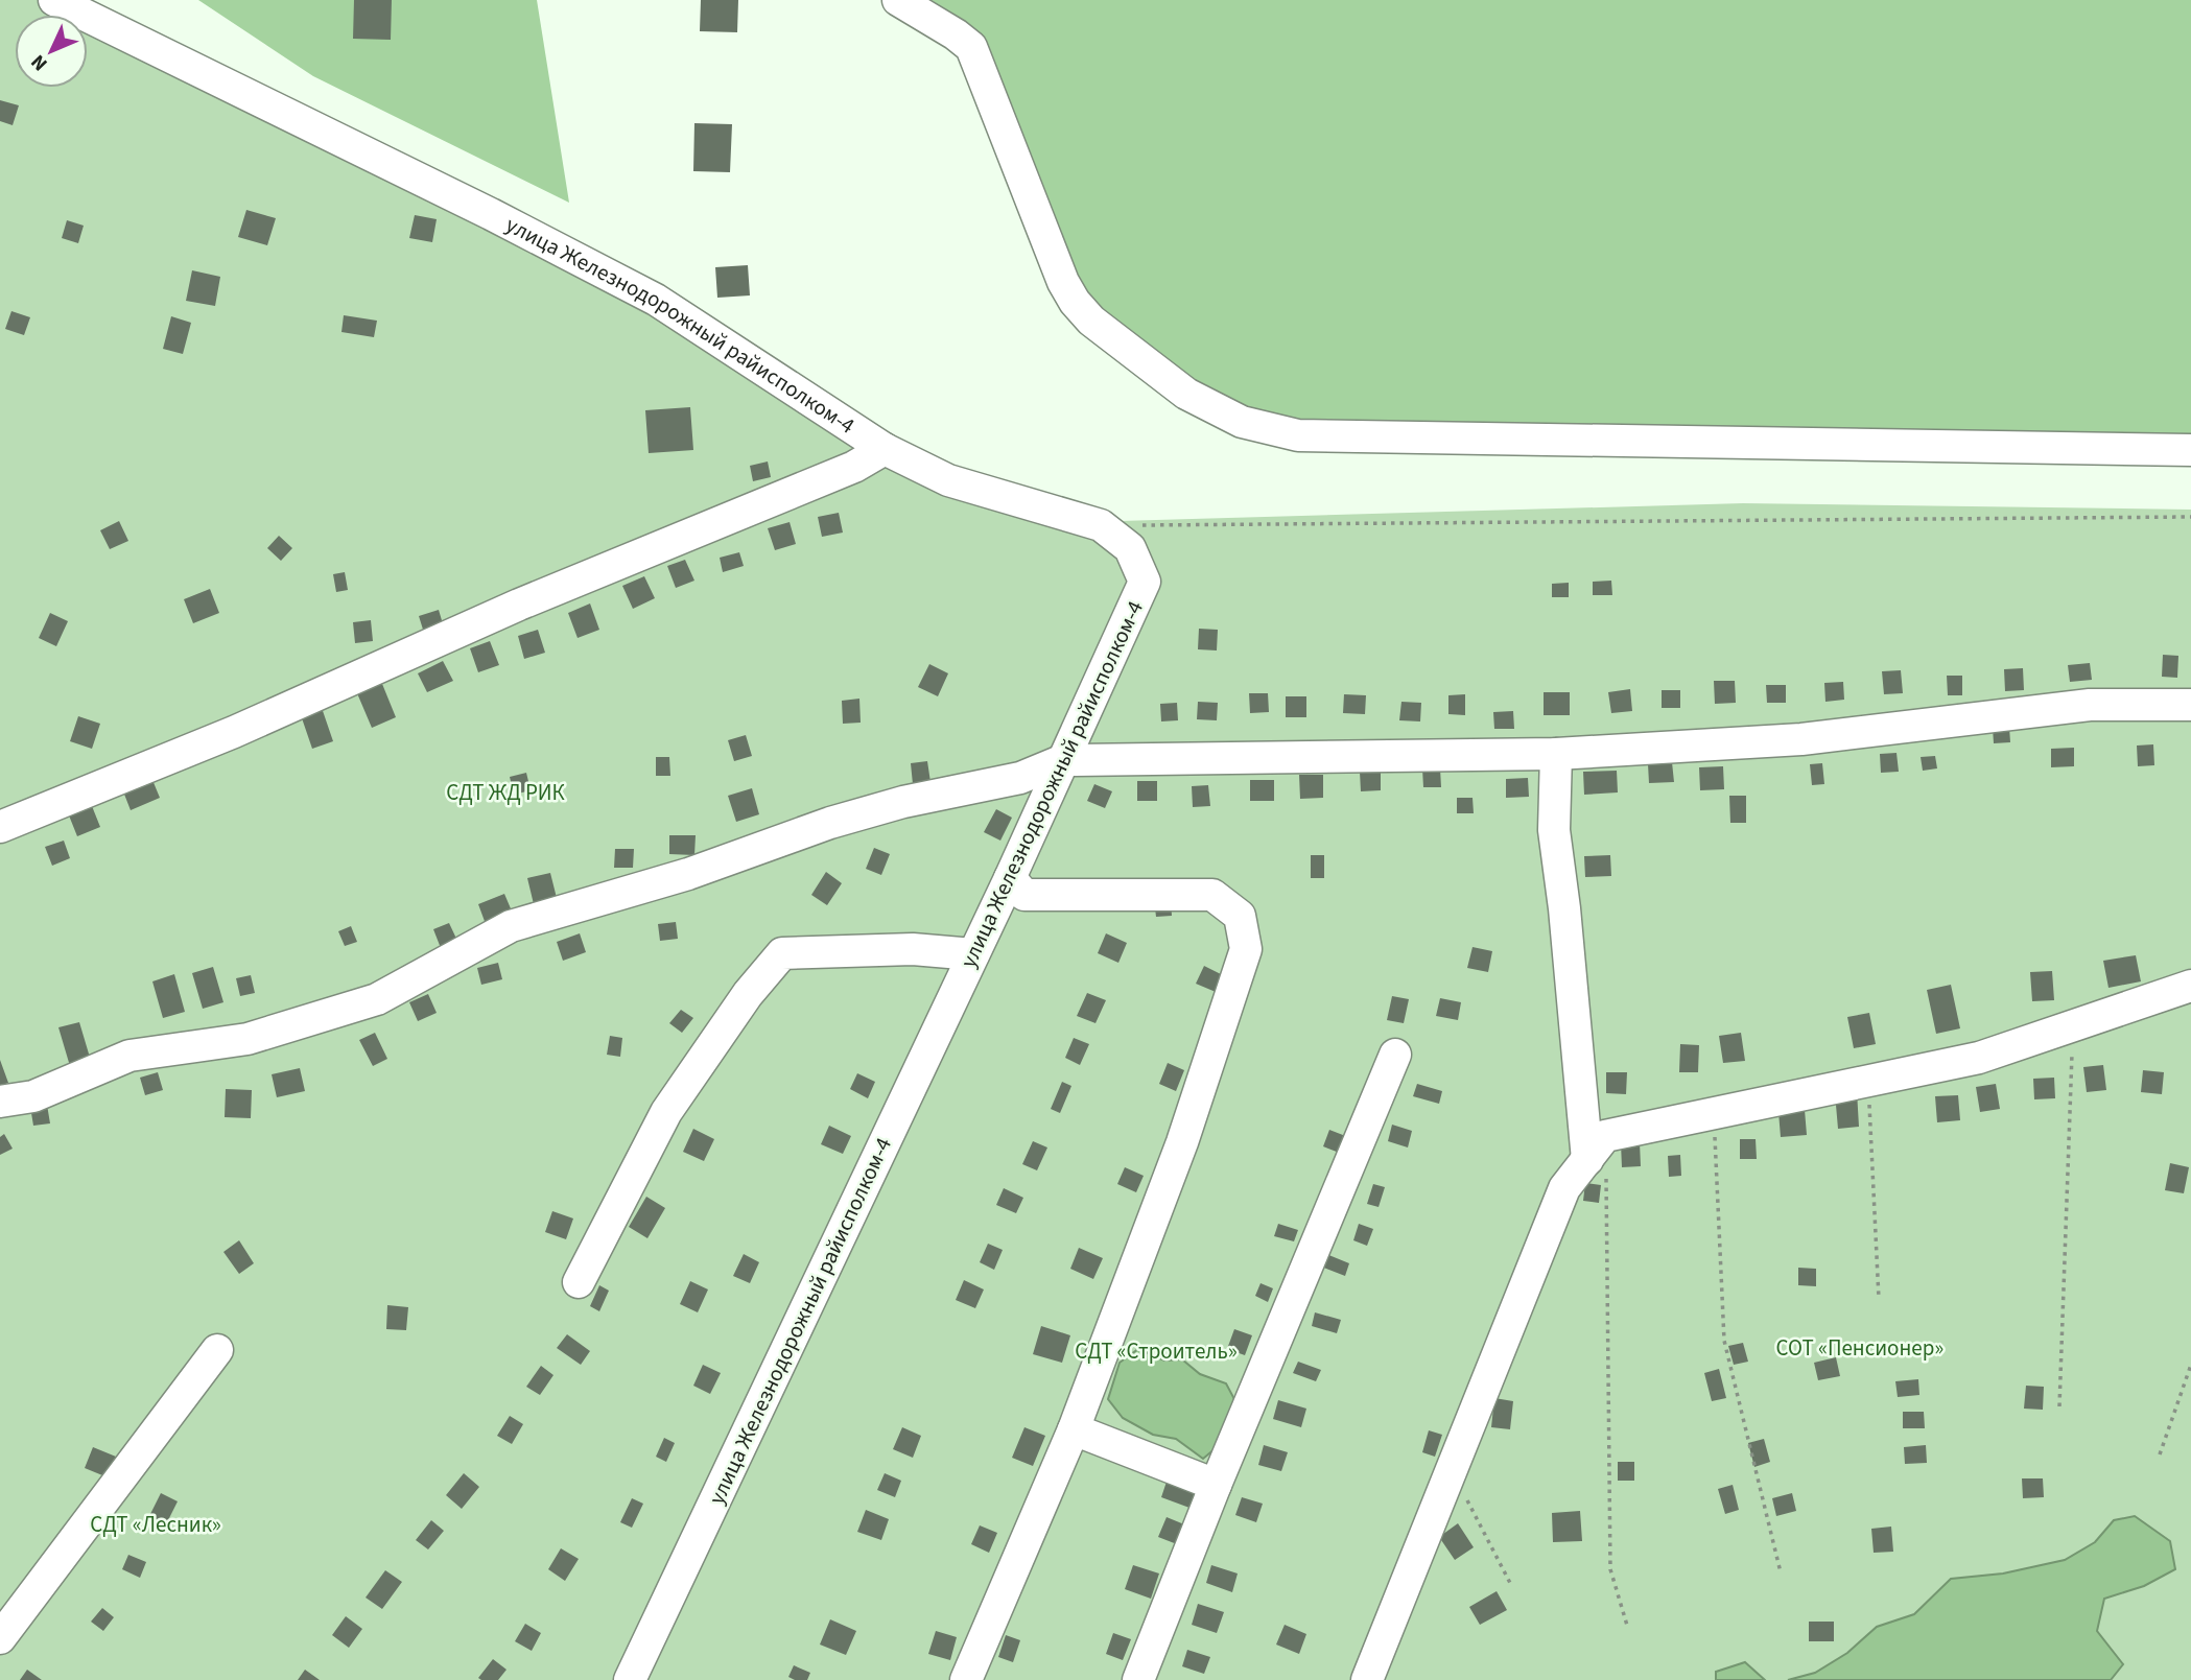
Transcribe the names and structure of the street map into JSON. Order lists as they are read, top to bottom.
{
  "streets": {
    "street": ["улица Железнодорожный райисполком-4"]
  },
  "parks": [
    "СДТ ЖД РИК",
    "СОТ «Пенсионер»",
    "СДТ «Строитель»",
    "СДТ «Лесник»"
  ],
  "north": "bottom left"
}
